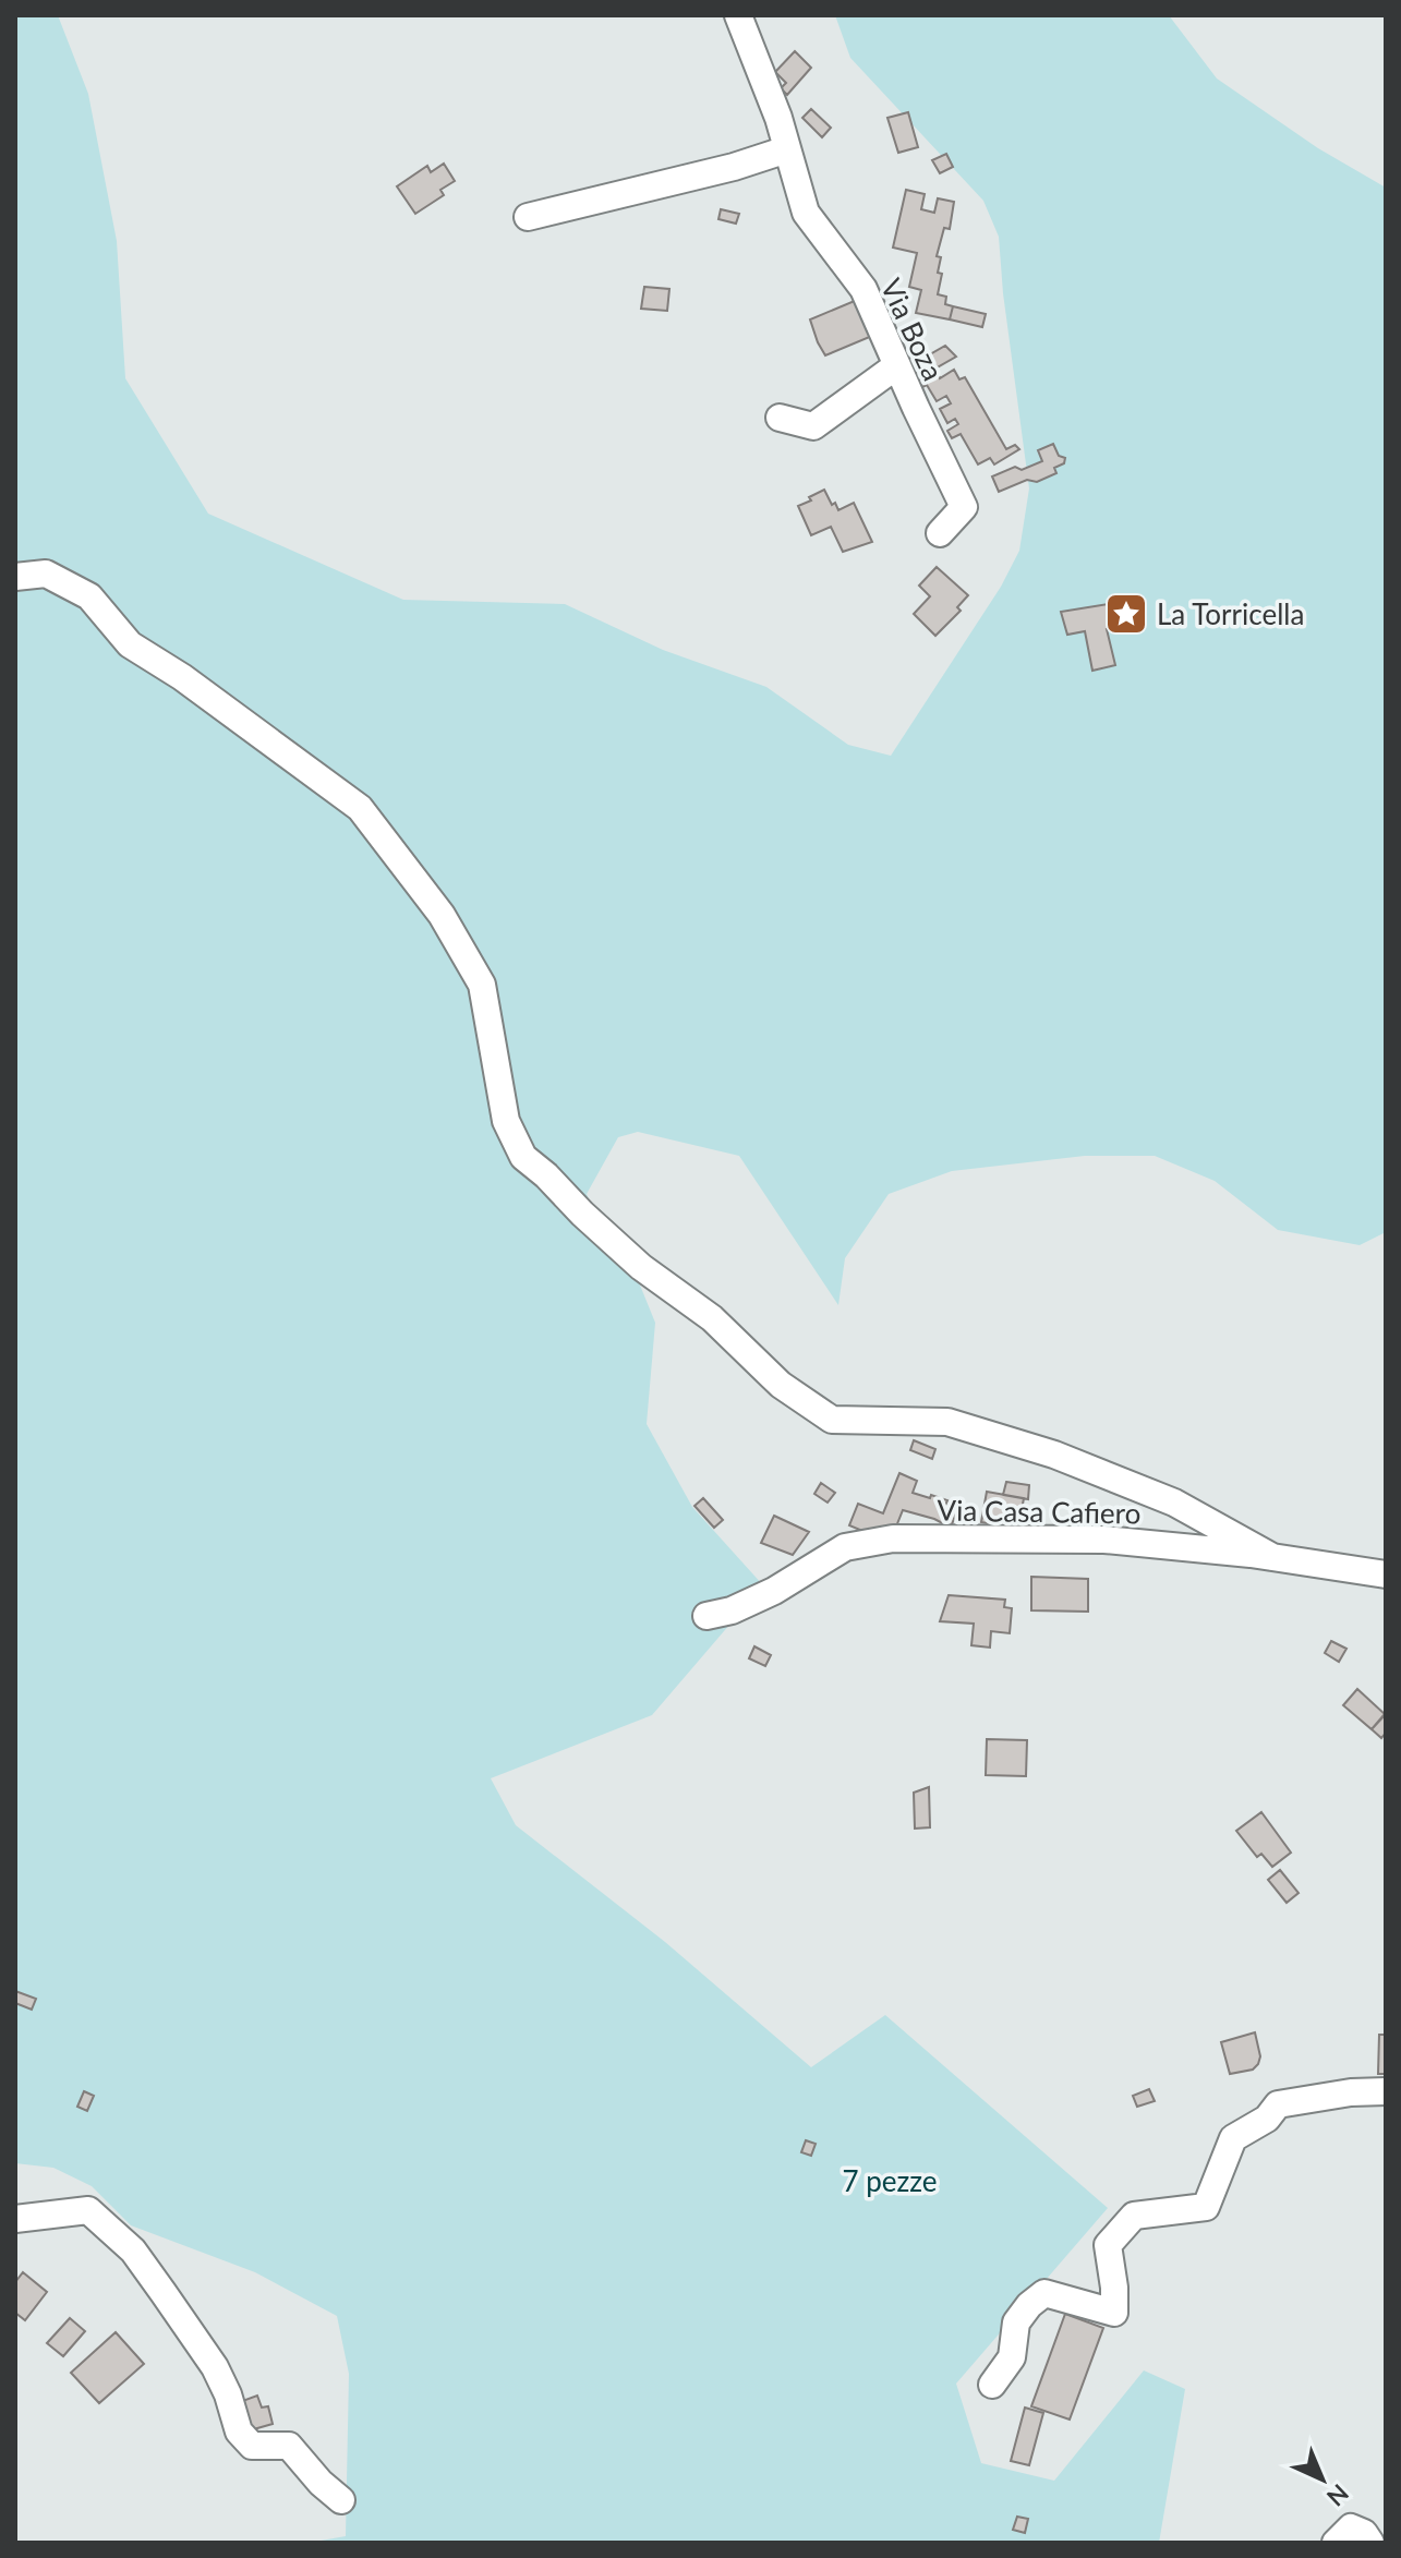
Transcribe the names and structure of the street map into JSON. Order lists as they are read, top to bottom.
{
  "streets": {
    "street": ["Via Boza", "Via Casa Cafiero"]
  },
  "parks": ["7 pezze"],
  "places": {
    "place": ["La Torricella"]
  },
  "north": "bottom right"
}
